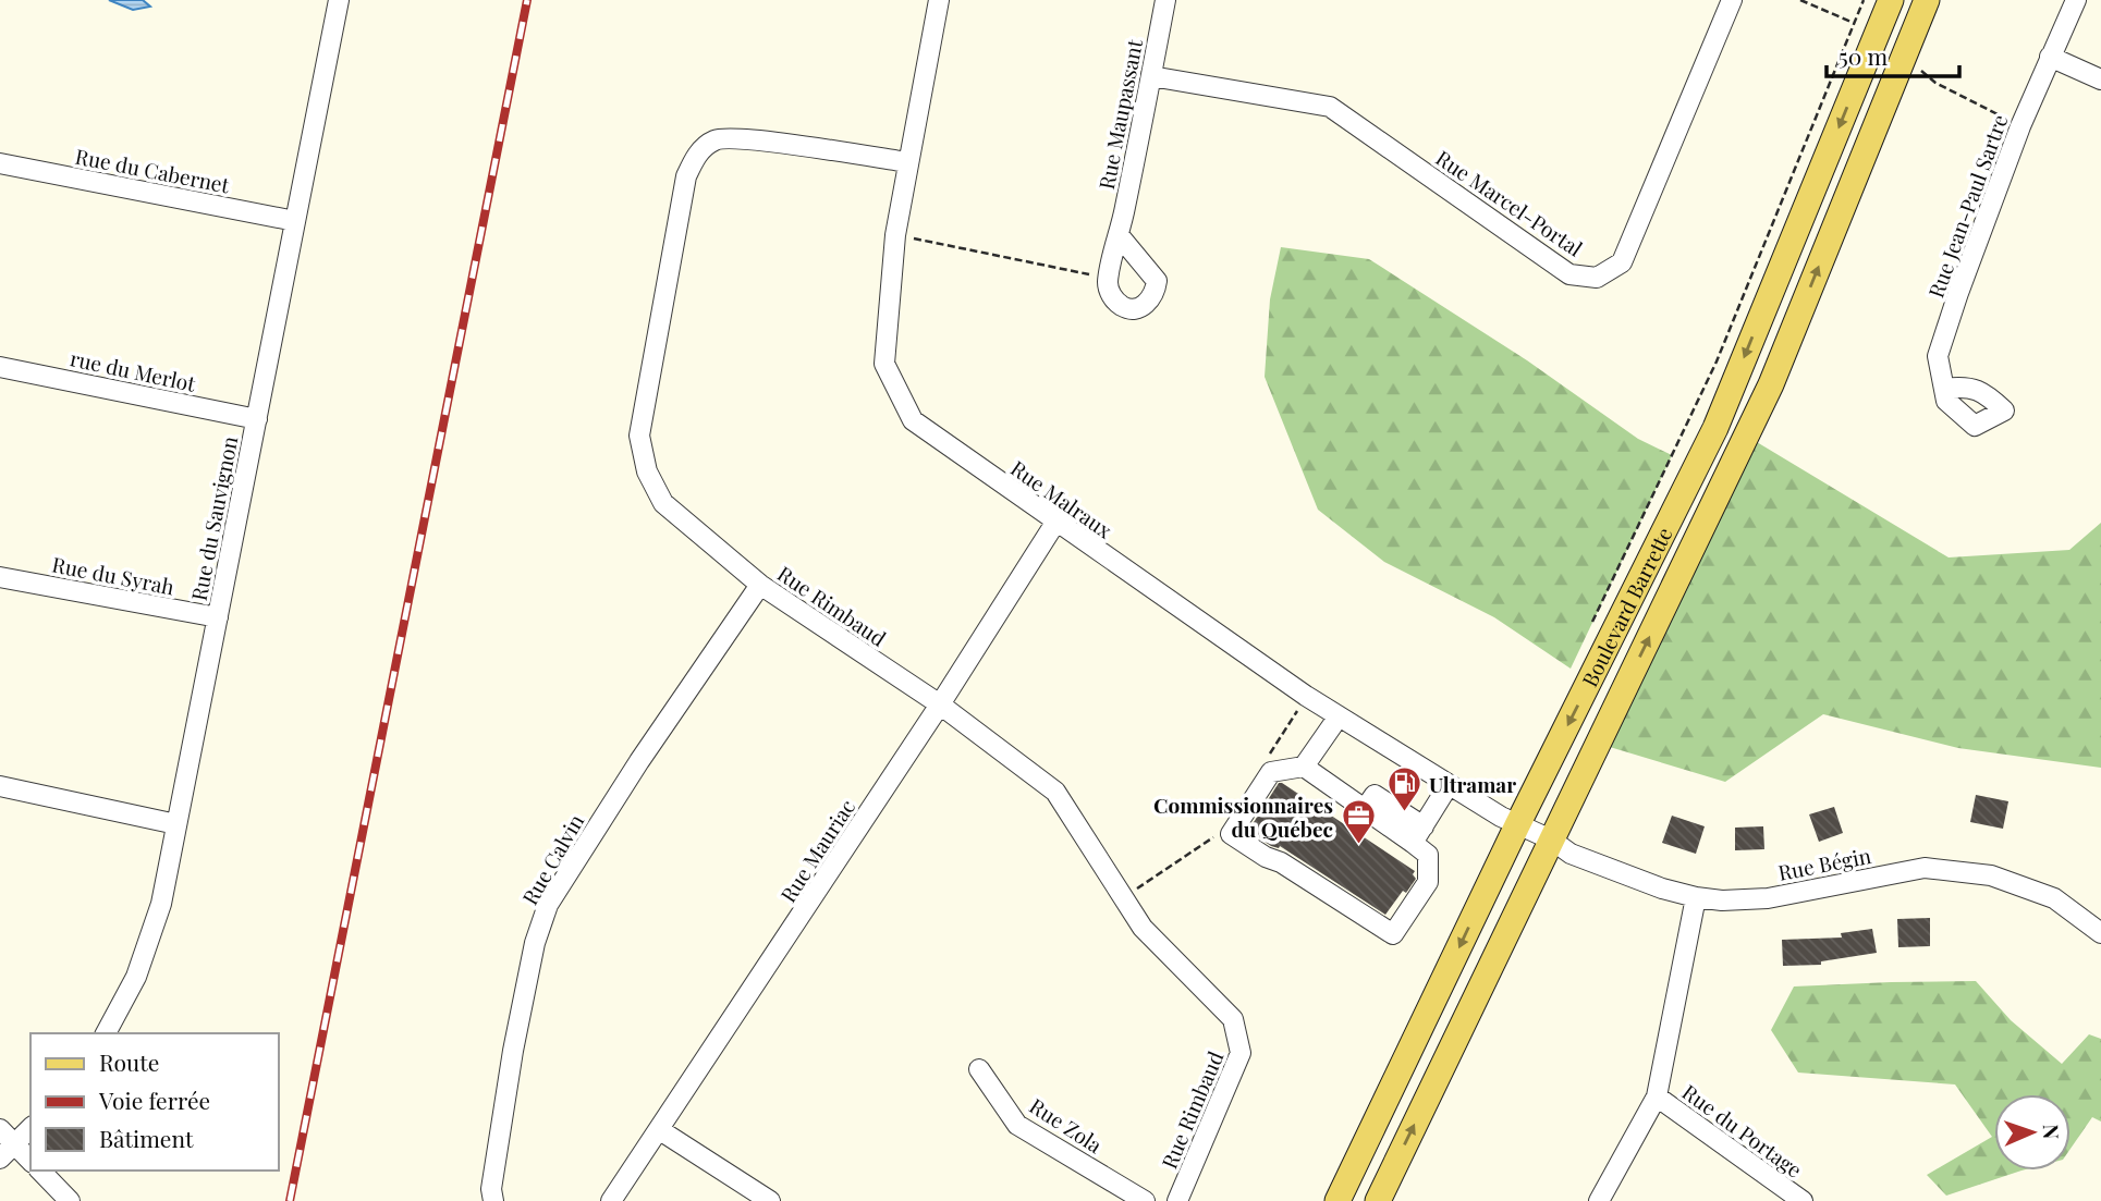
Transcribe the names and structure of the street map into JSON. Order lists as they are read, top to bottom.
{
  "streets": {
    "main road": ["Boulevard Barrette"],
    "street": [
      "Rue Maupassant",
      "Rue du Cabernet",
      "Rue Marcel-Portal",
      "Rue Jean-Paul Sartre",
      "rue du Merlot",
      "Rue Malraux",
      "Rue du Sauvignon",
      "Rue du Syrah",
      "Rue Rimbaud",
      "Rue Mauriac",
      "Rue Calvin",
      "Rue Bégin",
      "Rue Zola",
      "Rue du Portage"
    ]
  },
  "crossings": [
    ["Rue Maupassant", "Rue Marcel-Portal"],
    ["Rue du Cabernet", "Rue du Sauvignon"],
    ["rue du Merlot", "Rue du Sauvignon"],
    ["Rue Malraux", "Rue Rimbaud"],
    ["Rue Malraux", "Boulevard Barrette"],
    ["Rue Malraux", "Rue Mauriac"],
    ["Rue Malraux", "Rue Bégin"],
    ["Rue du Sauvignon", "Rue du Syrah"],
    ["Rue Rimbaud", "Rue Mauriac"],
    ["Rue Rimbaud", "Rue Calvin"],
    ["Boulevard Barrette", "Rue Bégin"]
  ],
  "places": {
    "fuel station": ["Ultramar"],
    "office": ["Commissionnaires du Québec"]
  },
  "legend": ["Route", "Voie ferrée", "Bâtiment"],
  "scale_bar": "50 m",
  "north": "right"
}
